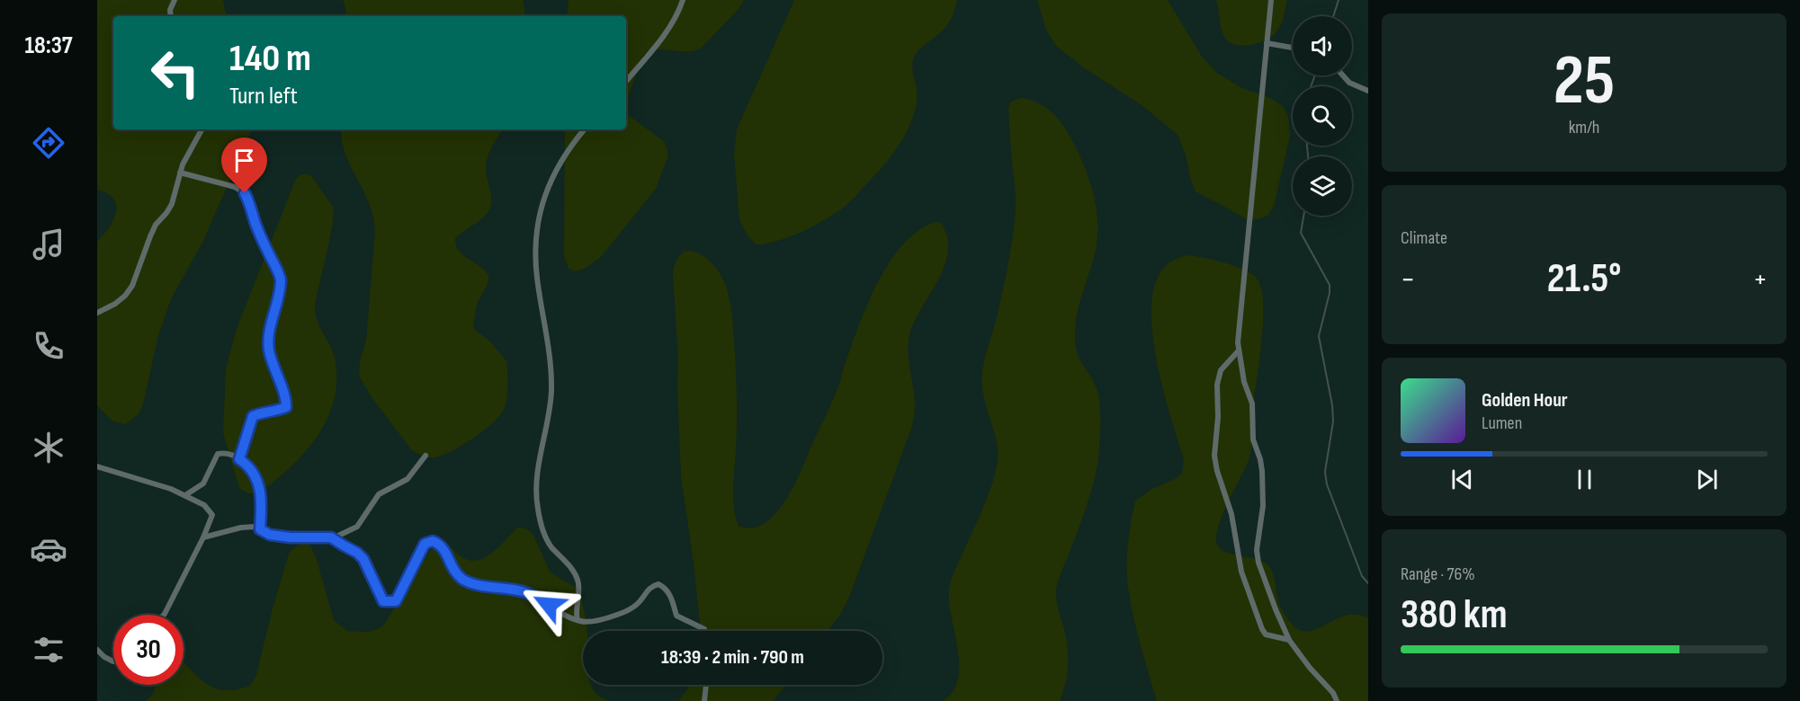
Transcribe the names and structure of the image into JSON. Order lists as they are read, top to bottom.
{
  "page": {
    "tabs": "18:37",
    "tile": [
      ["25", "km/h"],
      "Climate",
      ["Range · 76%", "380 km"]
    ],
    "turn": ["140 m", "Turn left"],
    "heat": ["−", "21.5°", "+"],
    "song": ["Golden Hour", "Lumen"],
    "limit": "30",
    "trip": "18:39 · 2 min · 790 m"
  }
}
